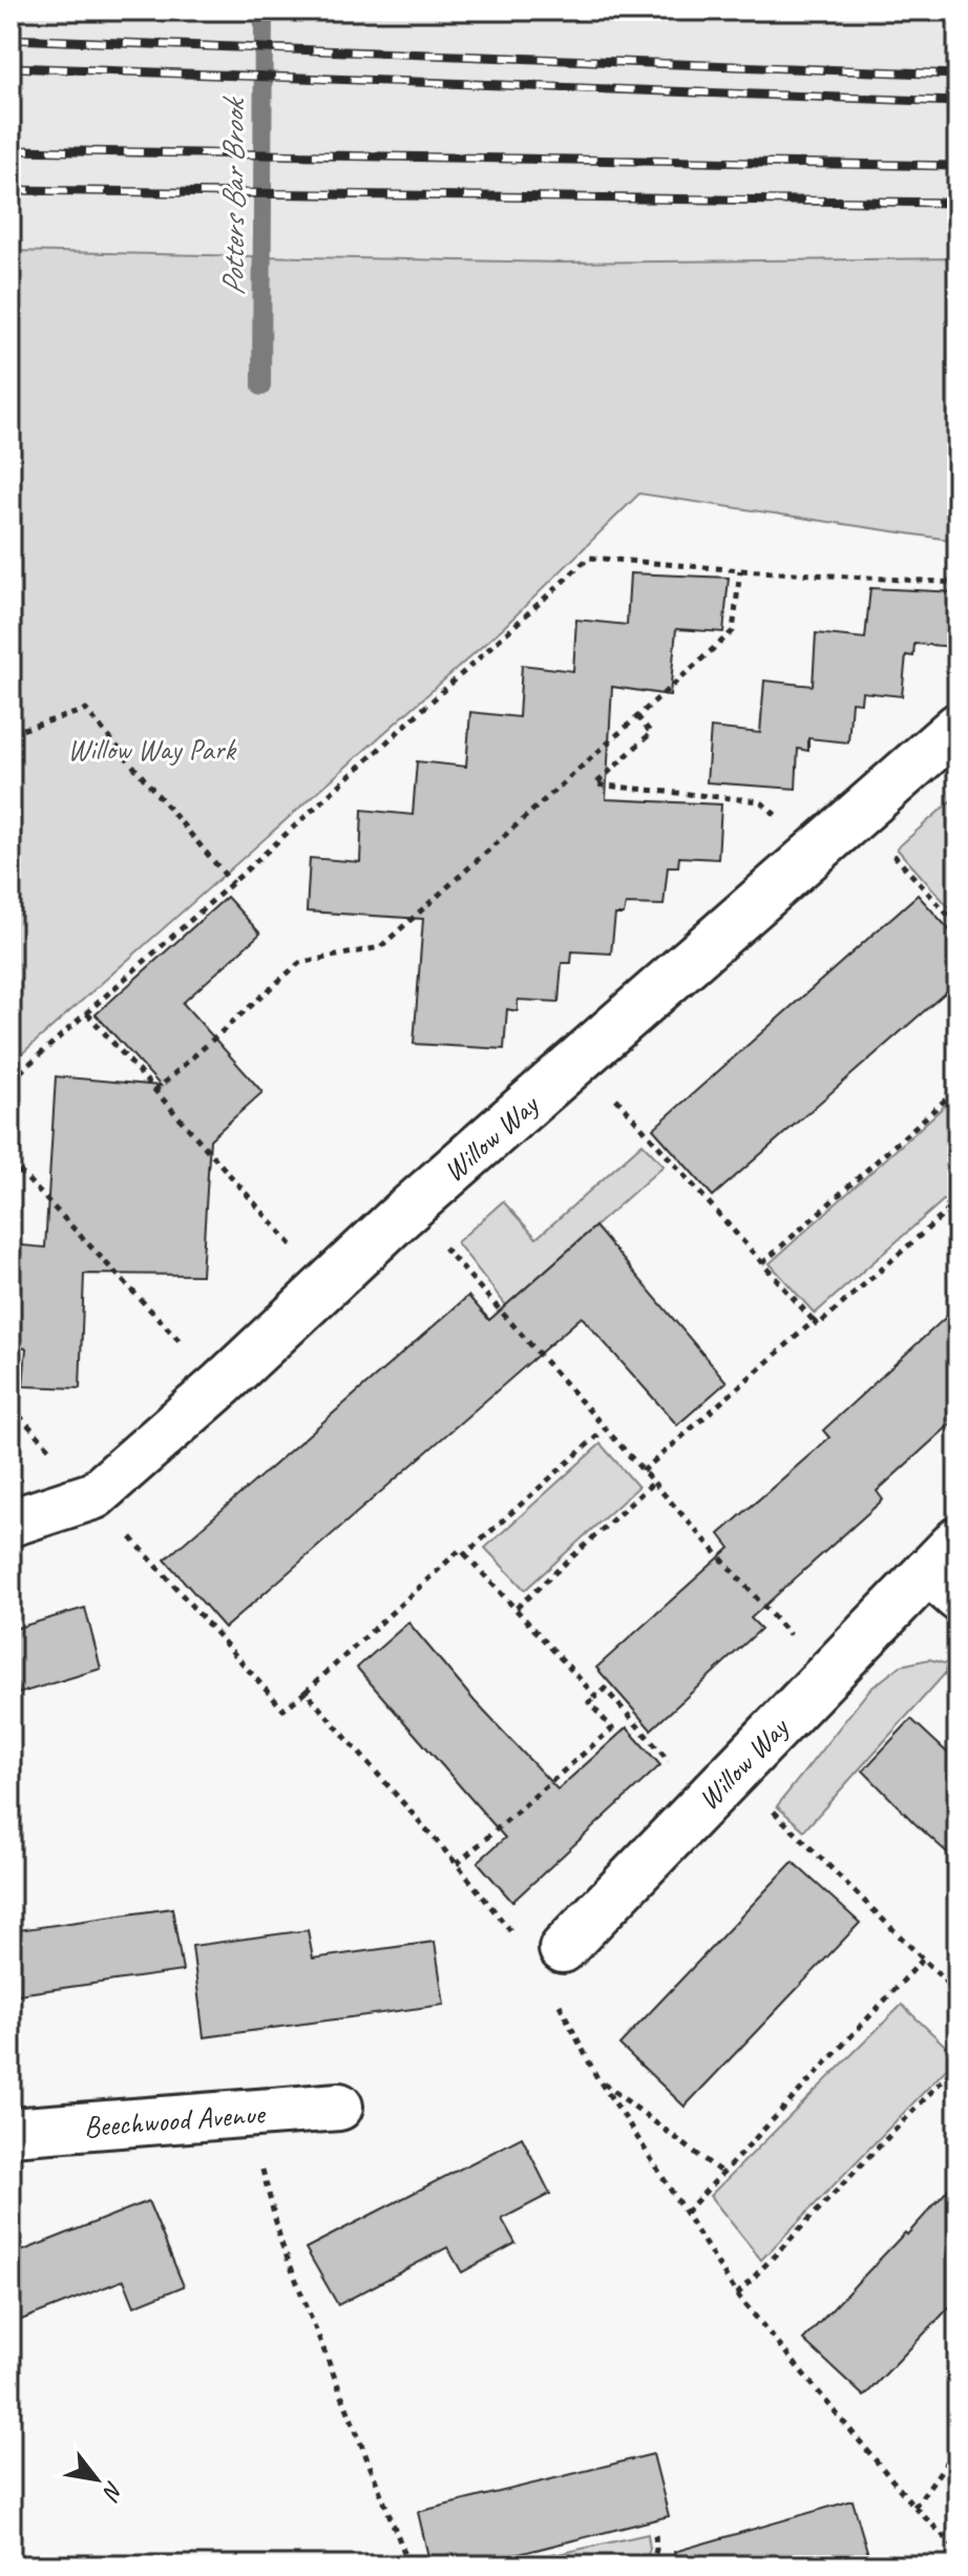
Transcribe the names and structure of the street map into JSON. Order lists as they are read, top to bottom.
{
  "streets": {
    "street": ["Willow Way", "Beechwood Avenue"]
  },
  "water": ["Potters Bar Brook"],
  "parks": ["Willow Way Park"],
  "north": "bottom right"
}
